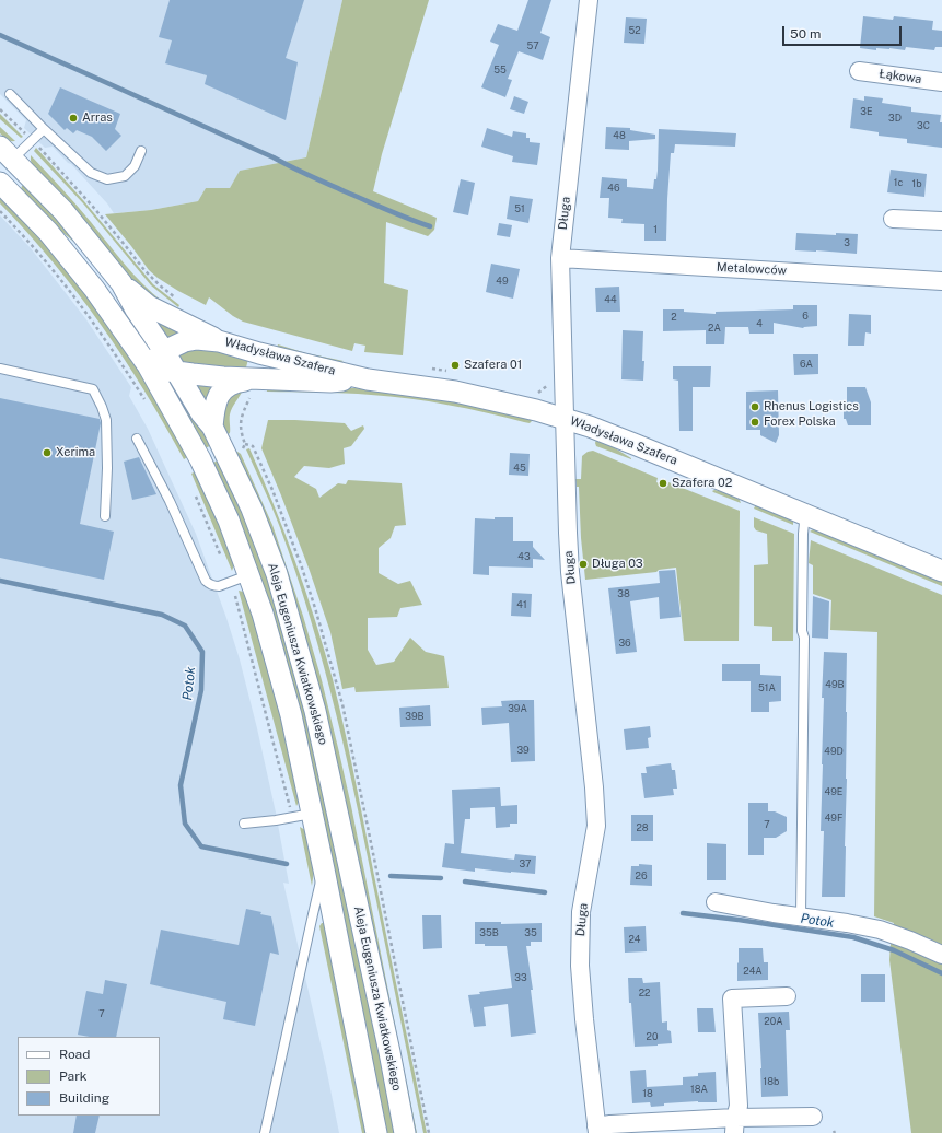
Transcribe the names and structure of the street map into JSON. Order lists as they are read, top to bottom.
{
  "streets": {
    "street": [
      "Łąkowa",
      "Długa",
      "Metalowców",
      "Władysława Szafera",
      "Aleja Eugeniusza Kwiatkowskiego"
    ]
  },
  "crossings": [
    ["Długa", "Metalowców"],
    ["Długa", "Władysława Szafera"],
    ["Władysława Szafera", "Aleja Eugeniusza Kwiatkowskiego"]
  ],
  "water": ["Potok"],
  "places": [
    "Arras",
    "Szafera 01",
    "Rhenus Logistics",
    "Forex Polska",
    "Xerima",
    "Szafera 02",
    "Długa 03"
  ],
  "house_numbers": [
    "52",
    "57",
    "55",
    "3E",
    "3D",
    "3C",
    "48",
    "1c",
    "1b",
    "46",
    "51",
    "1",
    "3",
    "49",
    "44",
    "6",
    "2",
    "4",
    "2A",
    "6A",
    "45",
    "43",
    "38",
    "41",
    "36",
    "49B",
    "51A",
    "39A",
    "39B",
    "39",
    "49D",
    "49E",
    "49F",
    "7",
    "28",
    "37",
    "26",
    "35B",
    "35",
    "24",
    "24A",
    "33",
    "22",
    "7",
    "20A",
    "20",
    "18b",
    "18A",
    "18"
  ],
  "legend": ["Road", "Park", "Building"],
  "scale_bar": "50 m"
}
